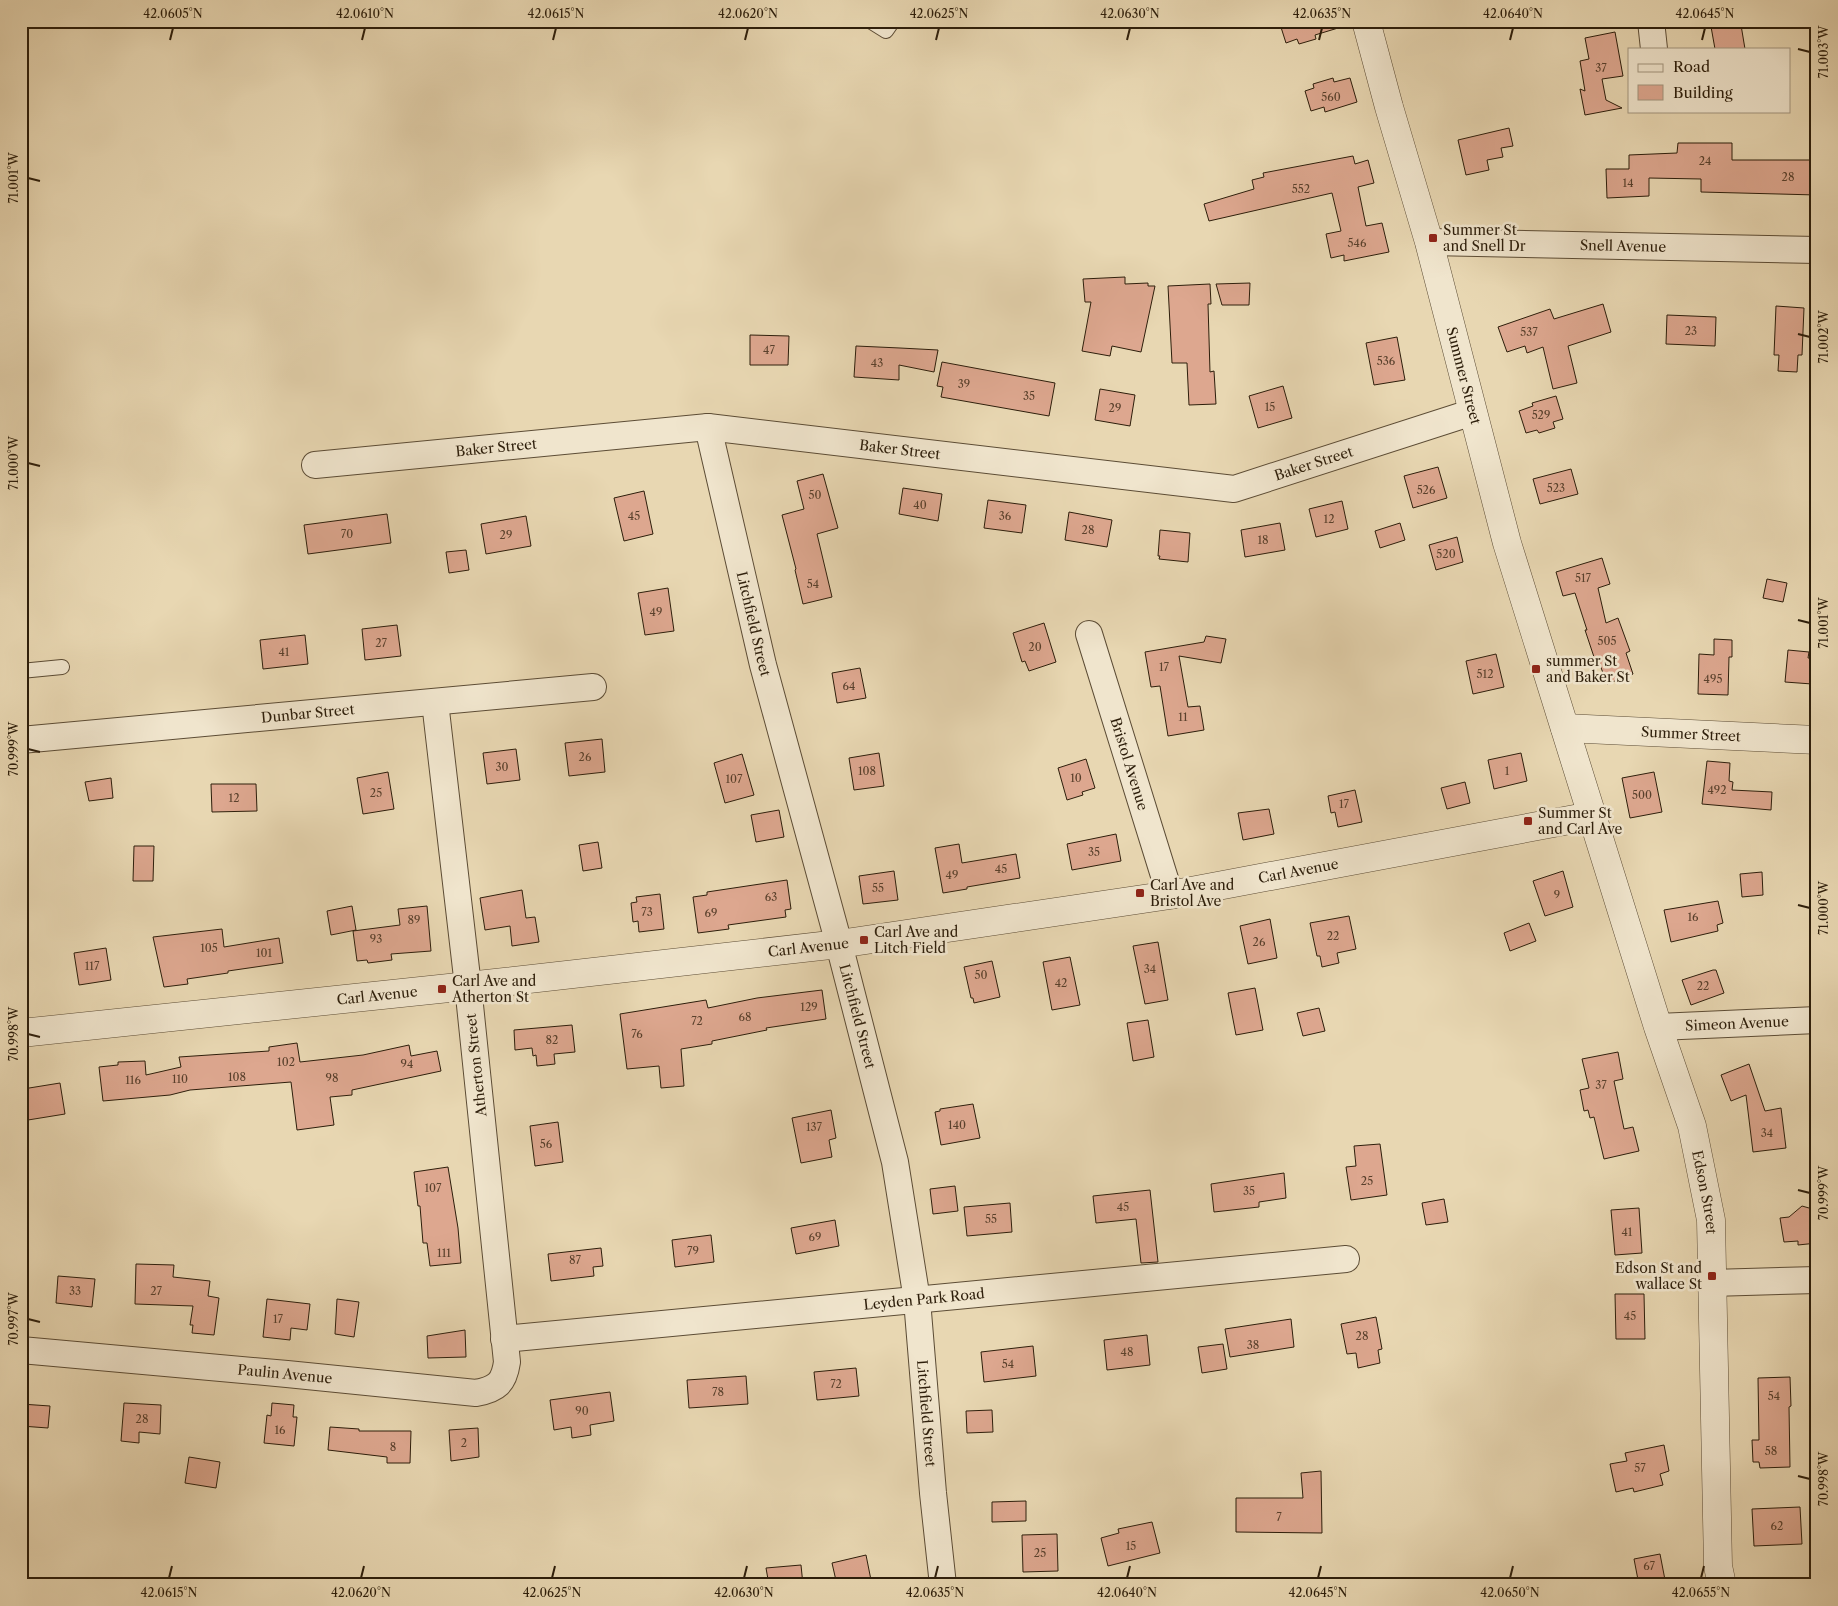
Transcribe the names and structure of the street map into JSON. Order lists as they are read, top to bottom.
{
  "streets": {
    "street": [
      "Snell Avenue",
      "Summer Street",
      "Baker Street",
      "Litchfield Street",
      "Dunbar Street",
      "Bristol Avenue",
      "Carl Avenue",
      "Simeon Avenue",
      "Atherton Street",
      "Edson Street",
      "Leyden Park Road",
      "Paulin Avenue"
    ]
  },
  "crossings": [
    ["Snell Avenue", "Summer Street"],
    ["Summer Street", "Baker Street"],
    ["Summer Street", "Carl Avenue"],
    ["Summer Street", "Edson Street"],
    ["Baker Street", "Litchfield Street"],
    ["Litchfield Street", "Carl Avenue"],
    ["Litchfield Street", "Leyden Park Road"],
    ["Dunbar Street", "Atherton Street"],
    ["Bristol Avenue", "Carl Avenue"],
    ["Carl Avenue", "Atherton Street"],
    ["Carl Avenue", "Edson Street"],
    ["Simeon Avenue", "Edson Street"],
    ["Atherton Street", "Leyden Park Road"],
    ["Atherton Street", "Paulin Avenue"],
    ["Leyden Park Road", "Paulin Avenue"]
  ],
  "places": {
    "transit": [
      "Summer St and Snell Dr",
      "summer St and Baker St",
      "Summer St and Carl Ave",
      "Carl Ave and Bristol Ave",
      "Carl Ave and Litch Field",
      "Carl Ave and Atherton St",
      "Edson St and wallace St"
    ]
  },
  "house_numbers": [
    "37",
    "560",
    "24",
    "28",
    "14",
    "552",
    "546",
    "23",
    "537",
    "47",
    "536",
    "43",
    "39",
    "35",
    "15",
    "29",
    "529",
    "523",
    "526",
    "50",
    "40",
    "45",
    "36",
    "12",
    "28",
    "70",
    "29",
    "18",
    "520",
    "517",
    "54",
    "49",
    "505",
    "27",
    "20",
    "41",
    "17",
    "512",
    "495",
    "64",
    "11",
    "26",
    "30",
    "108",
    "1",
    "10",
    "107",
    "492",
    "25",
    "500",
    "12",
    "17",
    "35",
    "45",
    "49",
    "55",
    "9",
    "63",
    "73",
    "69",
    "16",
    "89",
    "22",
    "93",
    "26",
    "105",
    "101",
    "117",
    "34",
    "50",
    "42",
    "22",
    "129",
    "68",
    "72",
    "76",
    "82",
    "102",
    "94",
    "108",
    "98",
    "110",
    "116",
    "37",
    "140",
    "137",
    "34",
    "56",
    "25",
    "107",
    "35",
    "45",
    "55",
    "41",
    "69",
    "79",
    "111",
    "87",
    "33",
    "27",
    "45",
    "17",
    "28",
    "38",
    "48",
    "54",
    "72",
    "78",
    "54",
    "90",
    "28",
    "16",
    "2",
    "8",
    "58",
    "57",
    "7",
    "62",
    "15",
    "25",
    "67"
  ],
  "legend": ["Road", "Building"],
  "coordinates": [
    "42.0605°N",
    "42.0610°N",
    "42.0615°N",
    "42.0620°N",
    "42.0625°N",
    "42.0630°N",
    "42.0635°N",
    "42.0640°N",
    "42.0645°N",
    "71.003°W",
    "71.001°W",
    "71.002°W",
    "71.000°W",
    "70.999°W",
    "70.998°W",
    "70.997°W",
    "42.0650°N",
    "42.0655°N"
  ]
}
